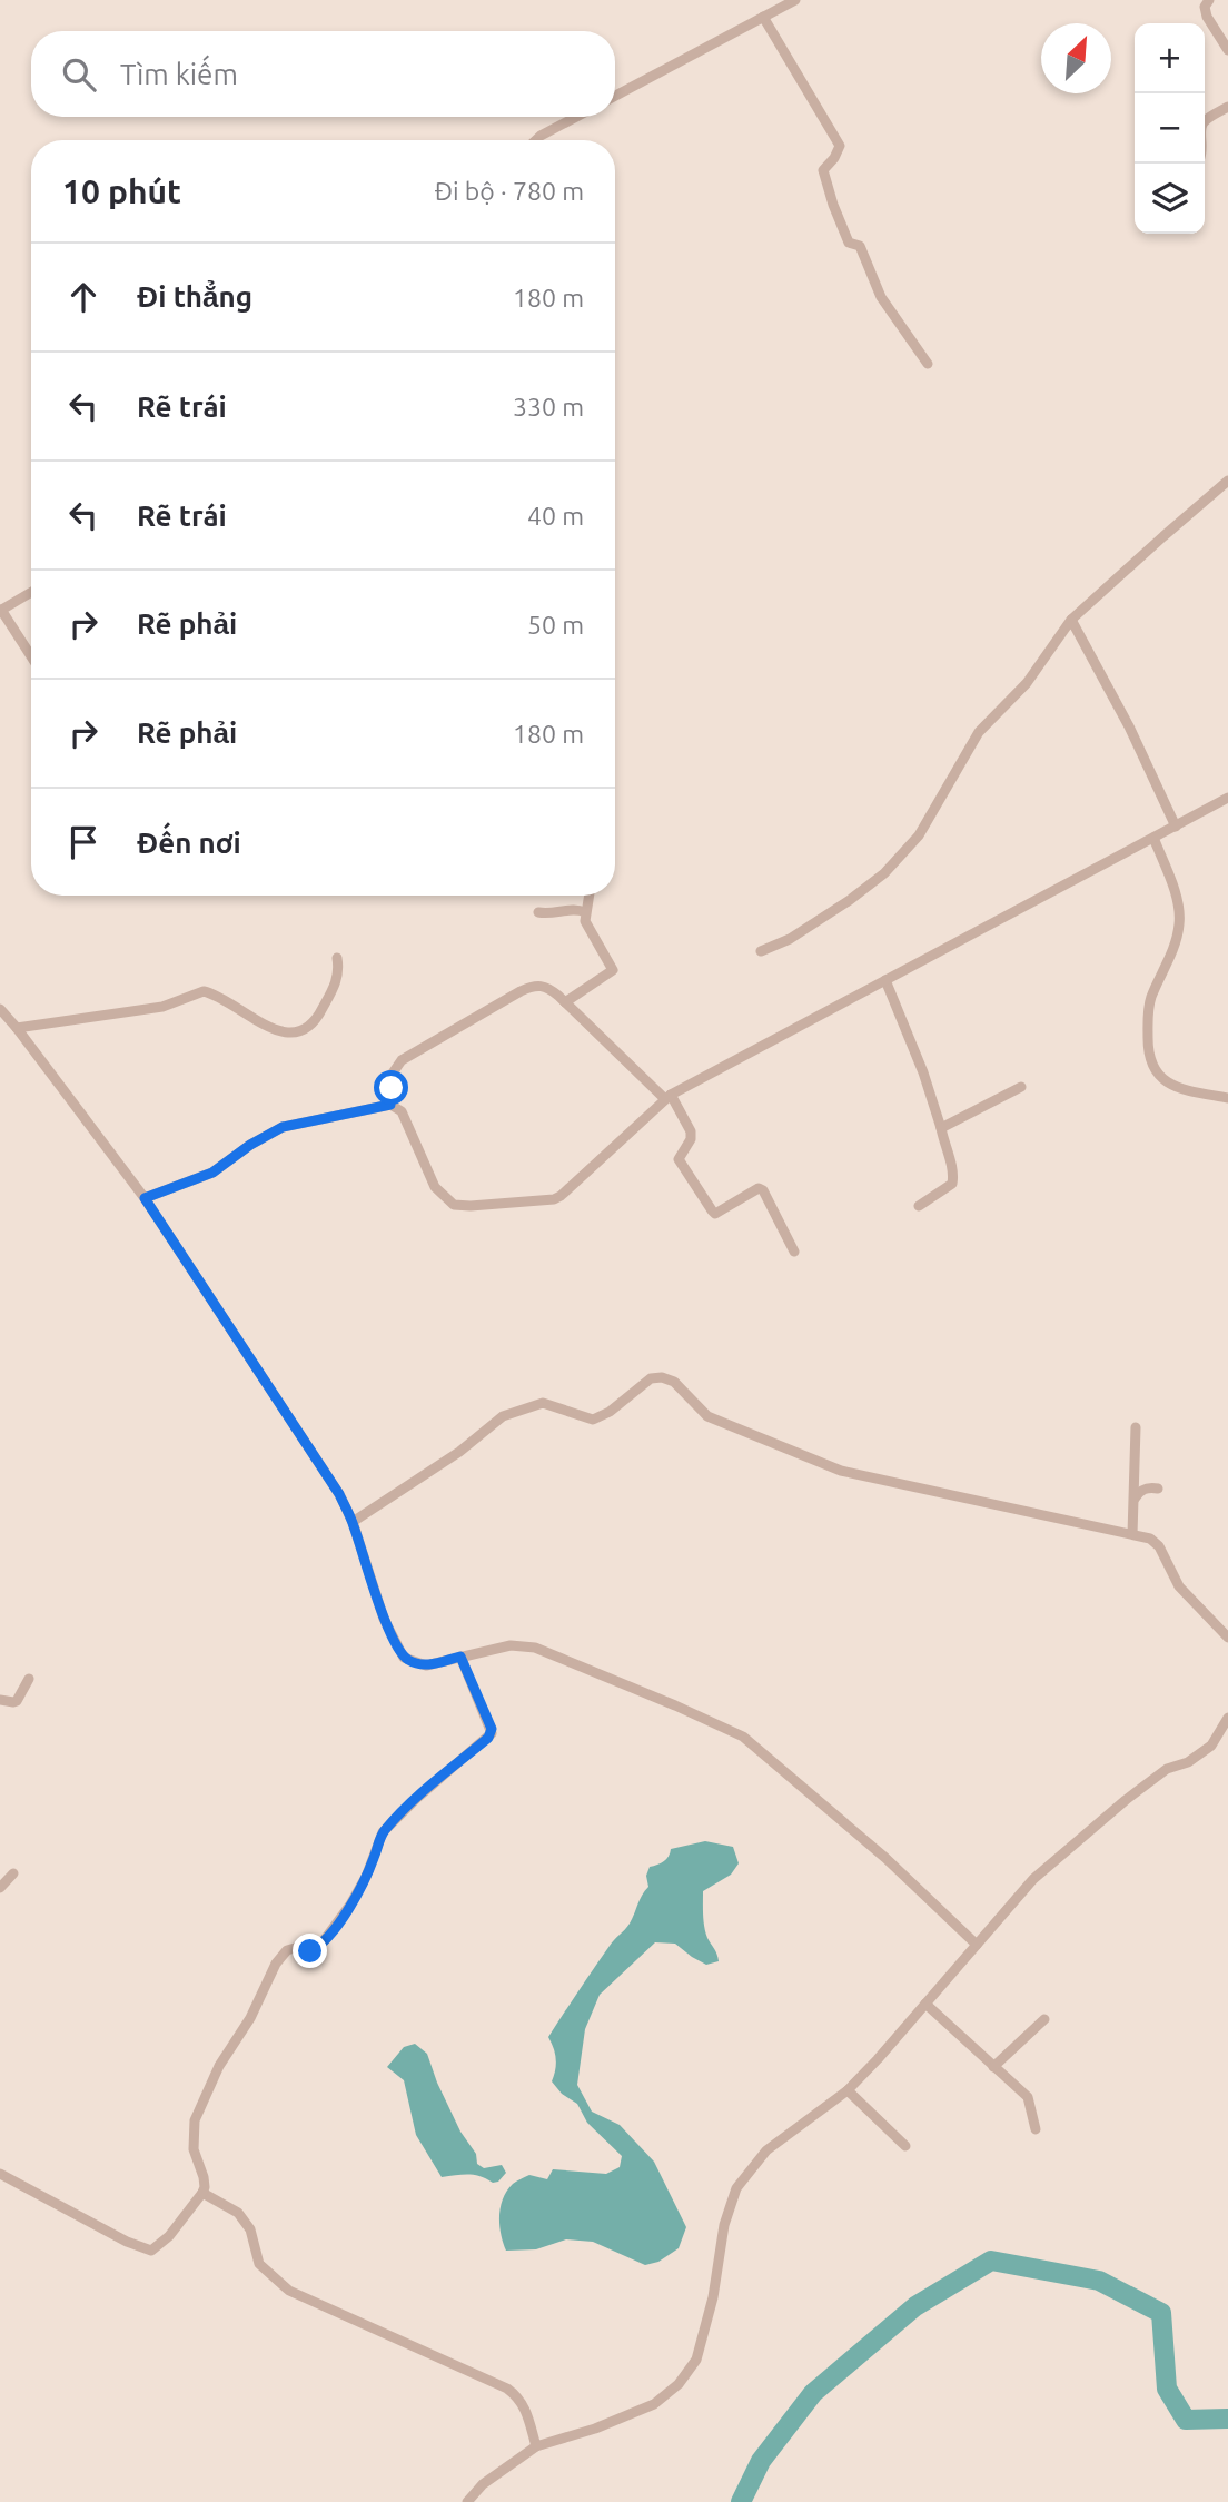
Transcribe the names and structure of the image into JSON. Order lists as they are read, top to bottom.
{
  "north": "top right",
  "page": {
    "map_buttons": ["+", "−"],
    "search": "Tìm kiếm",
    "heading": ["10 phút", "Đi bộ · 780 m"],
    "list": [
      ["Đi thẳng", "180 m"],
      ["Rẽ trái", "330 m"],
      ["Rẽ trái", "40 m"],
      ["Rẽ phải", "50 m"],
      ["Rẽ phải", "180 m"],
      "Đến nơi"
    ]
  }
}
